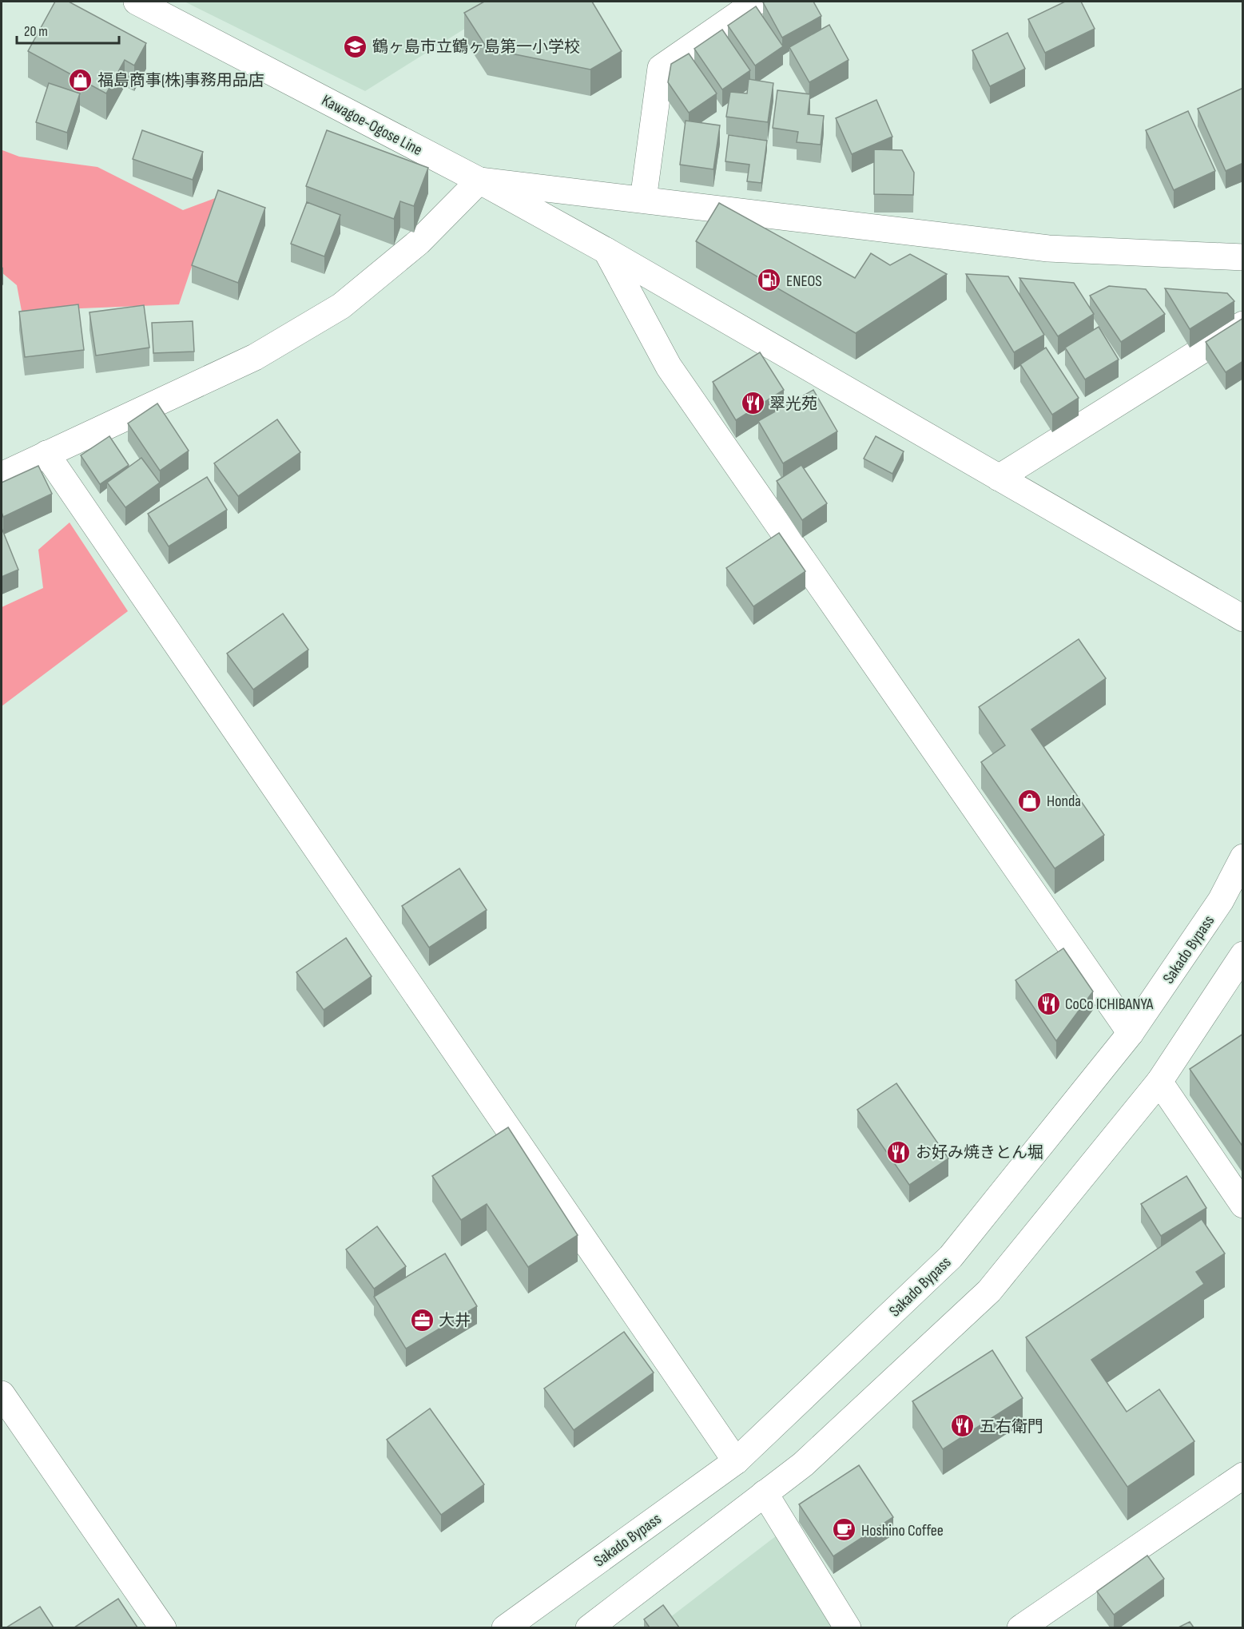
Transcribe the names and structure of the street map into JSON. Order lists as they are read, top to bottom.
{
  "streets": {
    "main road": ["Kawagoe-Ogose Line", "Sakado Bypass"]
  },
  "places": {
    "school or university": ["鶴ヶ島市立鶴ヶ島第一小学校"],
    "shop": ["福島商事(株)事務用品店", "Honda"],
    "fuel station": ["ENEOS"],
    "restaurant": [
      "翠光苑",
      "CoCo ICHIBANYA",
      "お好み焼きとん堀",
      "五右衛門"
    ],
    "office": ["大井"],
    "cafe": ["Hoshino Coffee"]
  },
  "scale_bar": "20 m"
}
